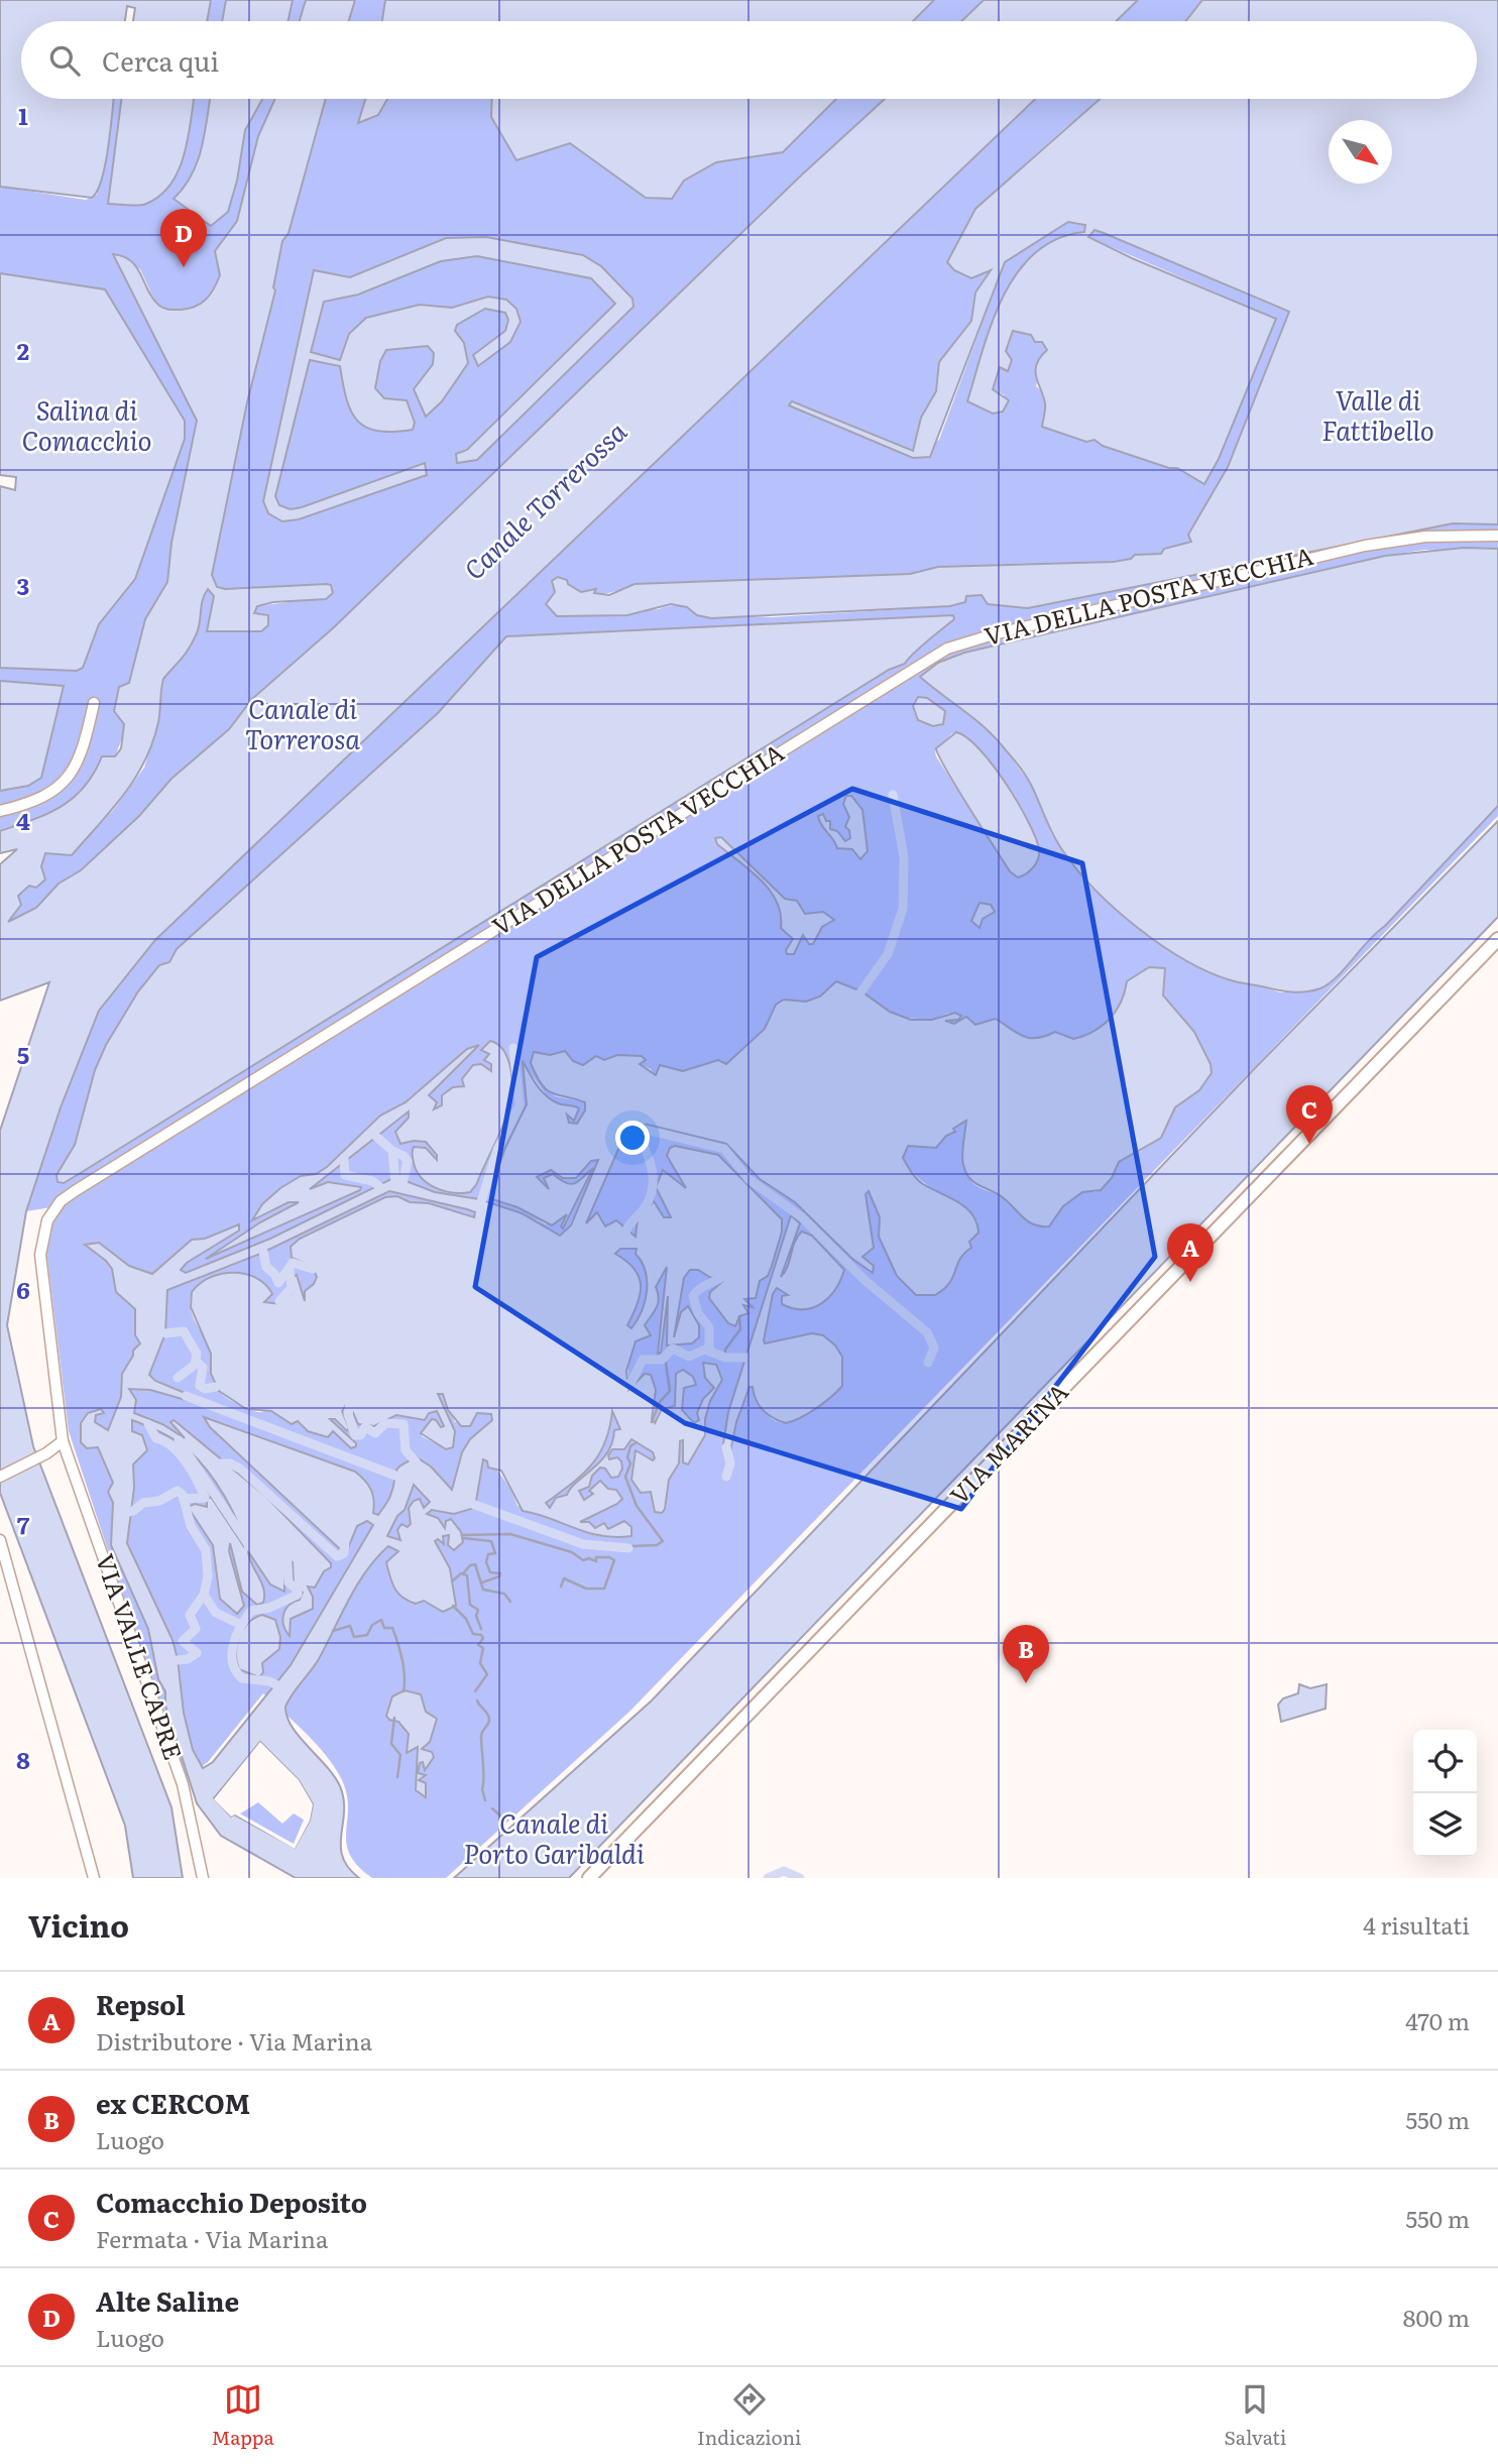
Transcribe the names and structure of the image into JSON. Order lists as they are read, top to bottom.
{
  "streets": {
    "street": ["VIA DELLA POSTA VECCHIA", "VIA MARINA", "VIA VALLE CAPRE"]
  },
  "crossings": [
    ["VIA DELLA POSTA VECCHIA", "VIA VALLE CAPRE"]
  ],
  "water": [
    "Valle di Fattibello",
    "Salina di Comacchio",
    "Canale Torrerossa",
    "Canale di Torrerosa",
    "Canale di Porto Garibaldi"
  ],
  "north": "bottom right",
  "page": {
    "search": "Cerca qui",
    "pins": [
      "D",
      "C",
      "A",
      "B"
    ],
    "heading": ["Vicino", "4 risultati"],
    "list": [
      {
        "mark": "A",
        "name": "Repsol",
        "note": "Distributore · Via Marina",
        "value": "470 m"
      },
      {
        "mark": "B",
        "name": "ex CERCOM",
        "note": "Luogo",
        "value": "550 m"
      },
      {
        "mark": "C",
        "name": "Comacchio Deposito",
        "note": "Fermata · Via Marina",
        "value": "550 m"
      },
      {
        "mark": "D",
        "name": "Alte Saline",
        "note": "Luogo",
        "value": "800 m"
      }
    ],
    "nav": ["Mappa", "Indicazioni", "Salvati"]
  },
  "grid": {
    "rows": [
      "1",
      "2",
      "3",
      "4",
      "5",
      "6",
      "7",
      "8"
    ]
  }
}
